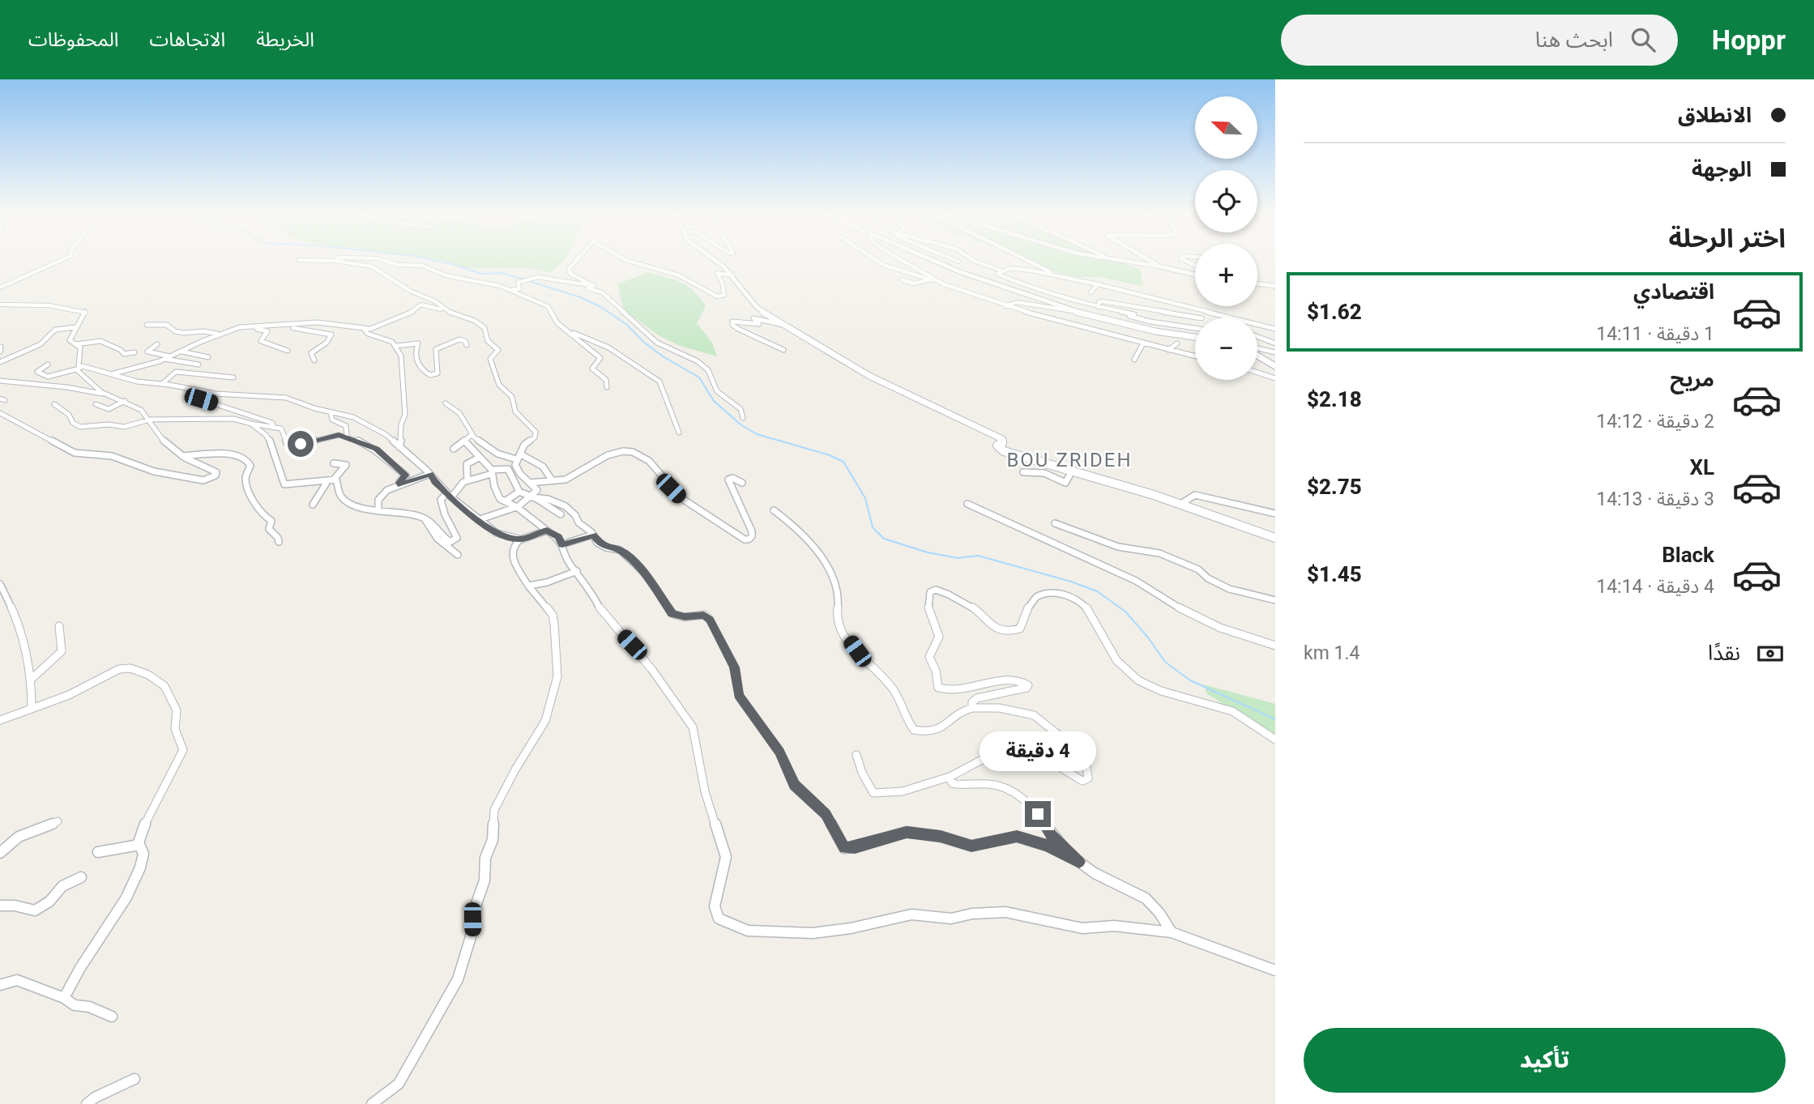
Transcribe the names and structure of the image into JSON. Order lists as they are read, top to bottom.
{
  "districts": ["BOU ZRIDEH"],
  "north": "top left",
  "page": {
    "header": "Hoppr",
    "search": "ابحث هنا",
    "nav": ["الخريطة", "الاتجاهات", "المحفوظات"],
    "banner": ["الانطلاق", "الوجهة"],
    "map_buttons": ["+", "−"],
    "heading": "اختر الرحلة",
    "list": [
      {
        "name": "اقتصادي",
        "note": "1 دقيقة · 14:11",
        "value": "$1.62"
      },
      {
        "name": "مريح",
        "note": "2 دقيقة · 14:12",
        "value": "$2.18"
      },
      {
        "name": "XL",
        "note": "3 دقيقة · 14:13",
        "value": "$2.75"
      },
      {
        "name": "Black",
        "note": "4 دقيقة · 14:14",
        "value": "$1.45"
      }
    ],
    "pay": ["نقدًا", "1.4 km"],
    "bubble": "4 دقيقة",
    "buttons": "تأكيد"
  }
}
